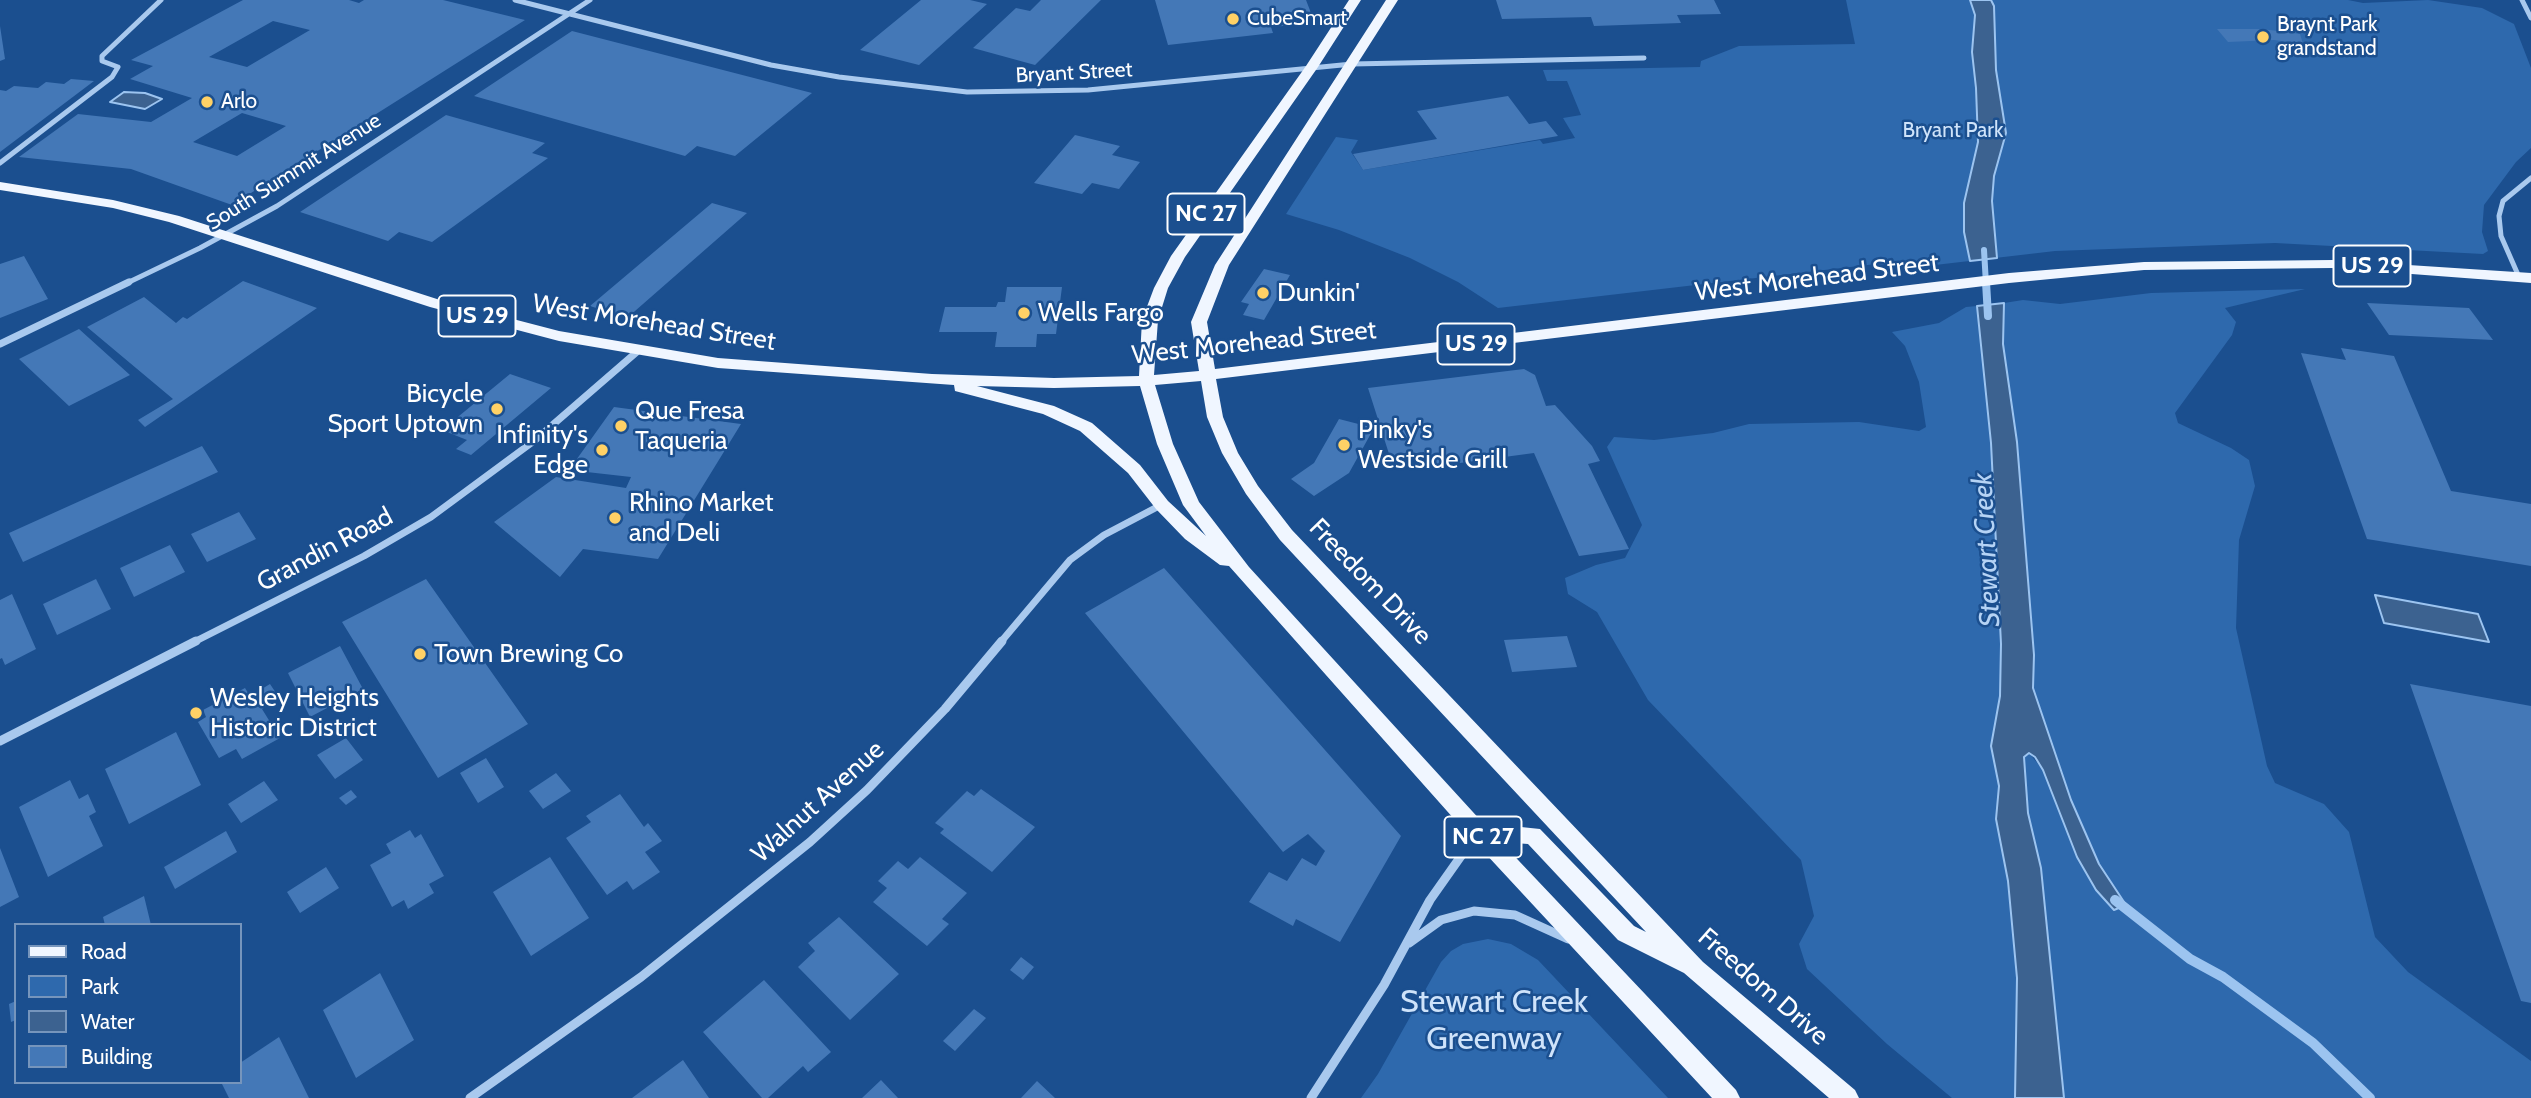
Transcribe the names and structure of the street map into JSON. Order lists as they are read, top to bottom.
{
  "streets": {
    "main road": [
      "NC 27",
      "US 29",
      "West Morehead Street",
      "Freedom Drive"
    ],
    "street": [
      "Bryant Street",
      "South Summit Avenue",
      "Grandin Road",
      "Walnut Avenue"
    ]
  },
  "crossings": [
    ["Bryant Street", "South Summit Avenue"],
    ["Bryant Street", "NC 27"],
    ["Bryant Street", "Freedom Drive"],
    ["South Summit Avenue", "West Morehead Street"],
    ["NC 27", "West Morehead Street"],
    ["West Morehead Street", "Grandin Road"],
    ["West Morehead Street", "Freedom Drive"]
  ],
  "water": ["Stewart Creek"],
  "parks": ["Bryant Park", "Stewart Creek Greenway"],
  "places": [
    "CubeSmart",
    "Braynt Park grandstand",
    "Arlo",
    "Dunkin'",
    "Wells Fargo",
    "Bicycle Sport Uptown",
    "Que Fresa Taqueria",
    "Pinky's Westside Grill",
    "Infinity's Edge",
    "Rhino Market and Deli",
    "Town Brewing Co",
    "Wesley Heights Historic District"
  ],
  "legend": [
    "Road",
    "Park",
    "Water",
    "Building"
  ]
}
